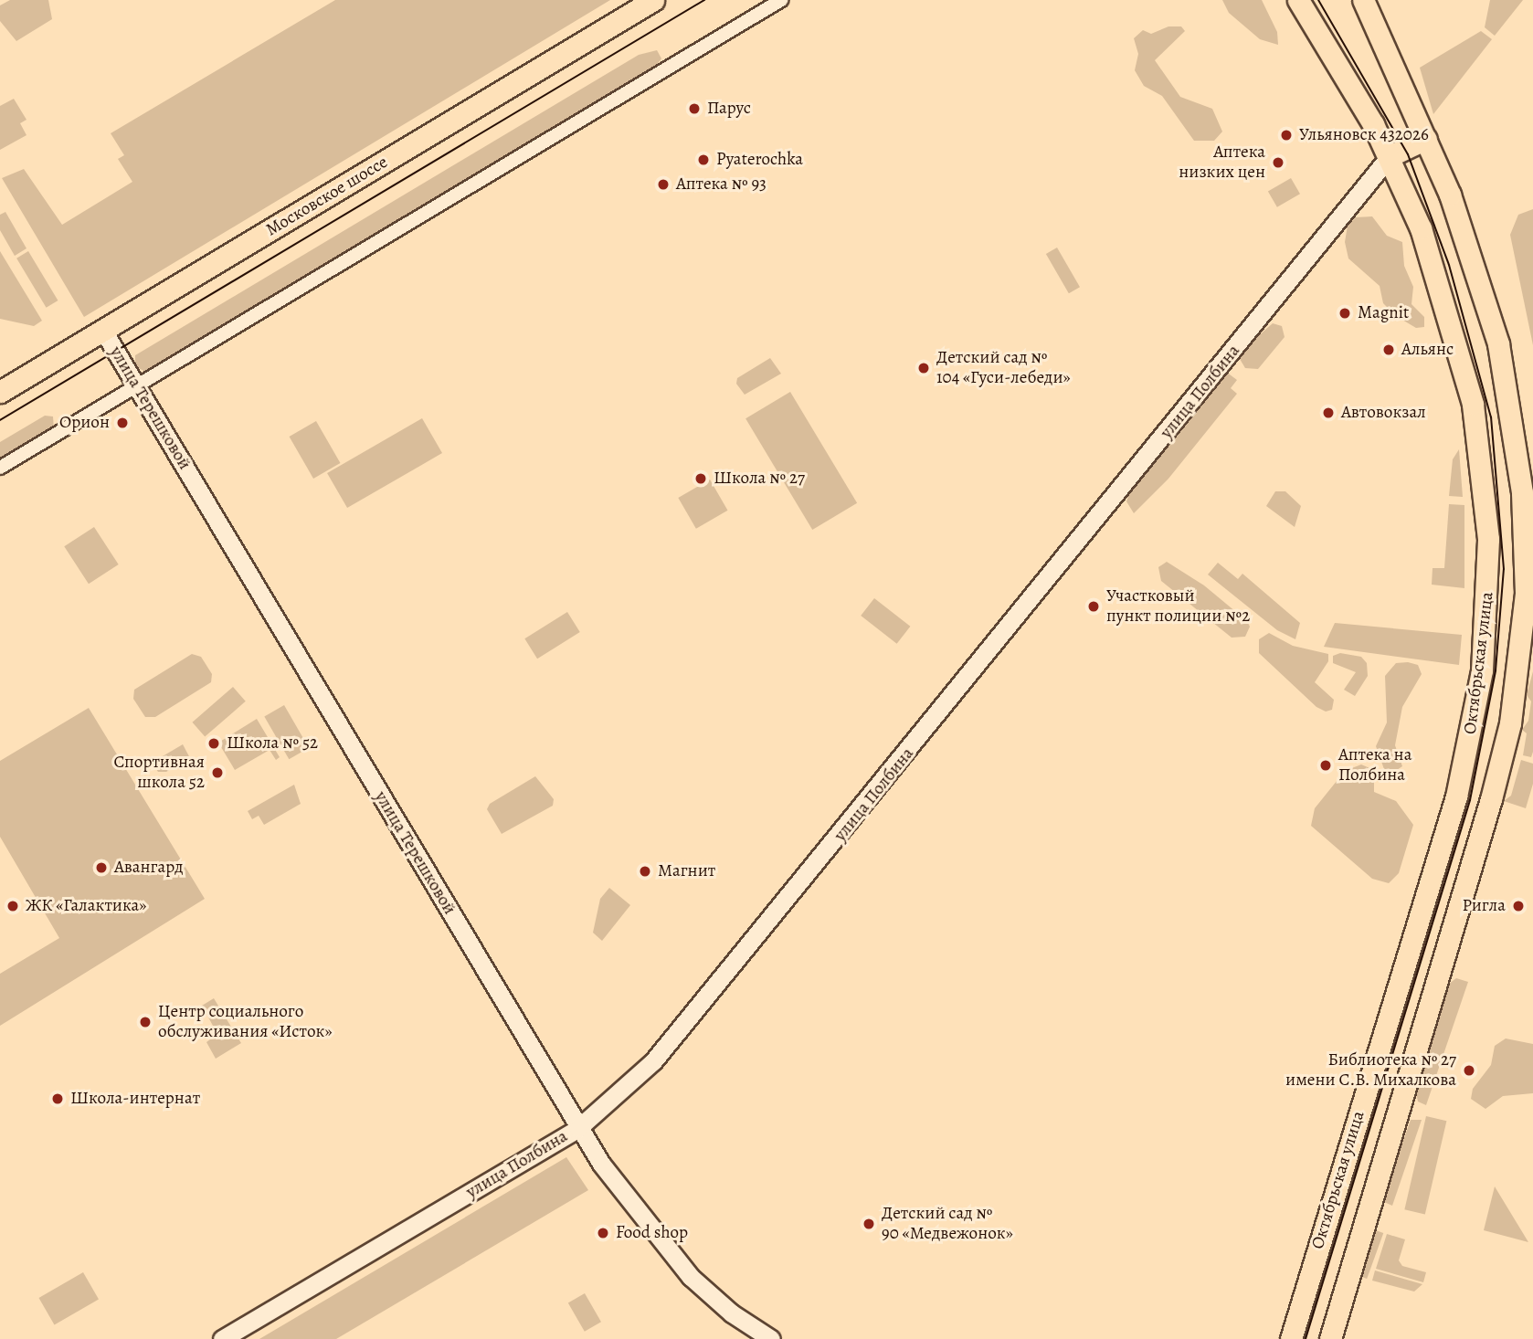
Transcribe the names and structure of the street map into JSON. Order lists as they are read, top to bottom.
{
  "streets": {
    "main road": ["Московское шоссе", "улица Полбина", "Октябрьская улица"],
    "street": ["улица Терешковой"]
  },
  "crossings": [
    ["Московское шоссе", "улица Терешковой"],
    ["улица Полбина", "улица Терешковой"],
    ["улица Полбина", "Октябрьская улица"]
  ],
  "places": [
    "Парус",
    "Ульяновск 432026",
    "Pyaterochka",
    "Аптека низких цен",
    "Аптека № 93",
    "Magnit",
    "Альянс",
    "Детский сад № 104 «Гуси-лебеди»",
    "Автовокзал",
    "Орион",
    "Школа № 27",
    "Участковый пункт полиции №2",
    "Школа № 52",
    "Аптека на Полбина",
    "Спортивная школа 52",
    "Авангард",
    "Магнит",
    "ЖК «Галактика»",
    "Ригла",
    "Центр социального обслуживания «Исток»",
    "Библиотека № 27 имени С.В. Михалкова",
    "Школа-интернат",
    "Детский сад № 90 «Медвежонок»",
    "Food shop"
  ]
}
